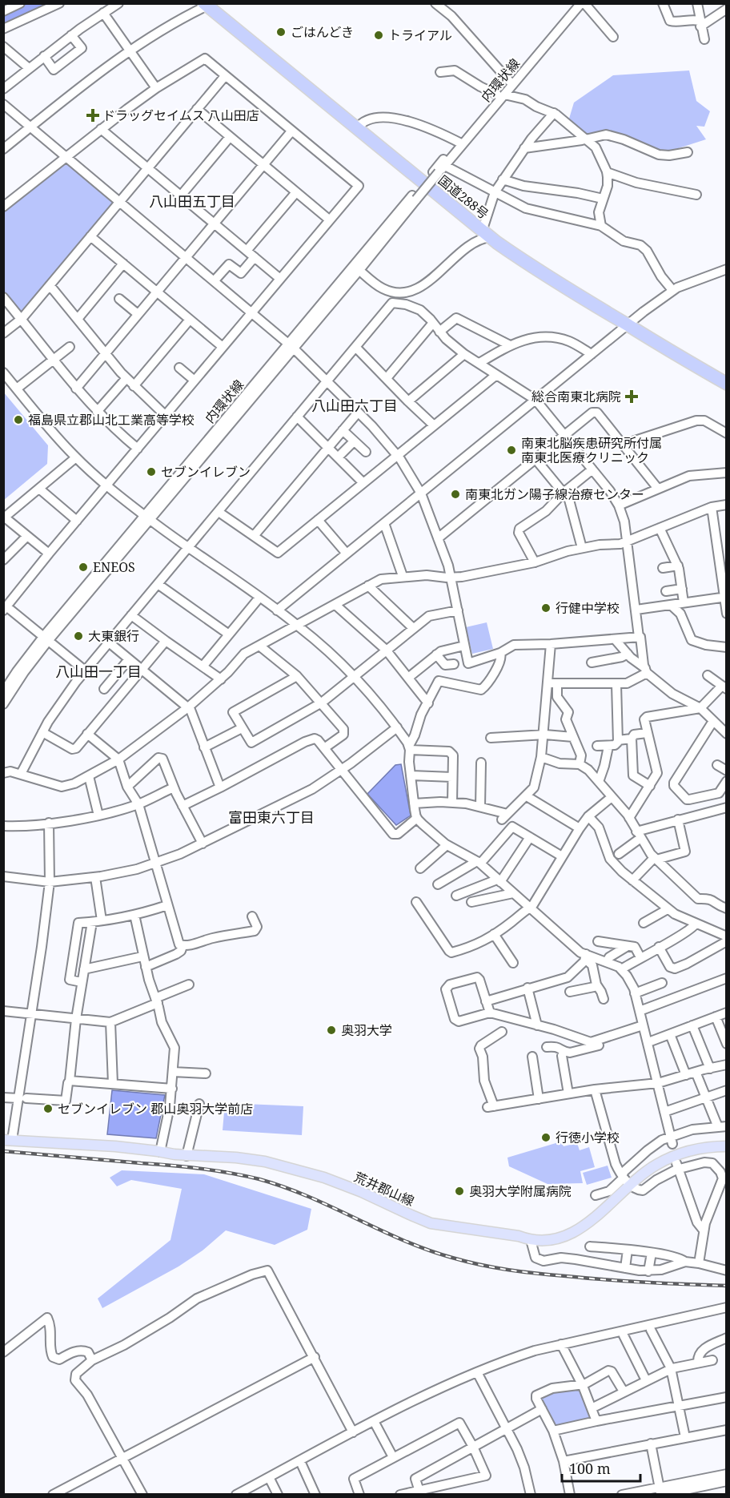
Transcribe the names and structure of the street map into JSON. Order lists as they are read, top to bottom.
{
  "streets": {
    "highway": ["国道288号"],
    "main road": ["荒井郡山線"],
    "street": ["内環状線"]
  },
  "districts": [
    "八山田五丁目",
    "八山田六丁目",
    "八山田一丁目",
    "富田東六丁目"
  ],
  "places": {
    "other": [
      "ごはんどき",
      "トライアル",
      "福島県立郡山北工業高等学校",
      "南東北脳疾患研究所付属 南東北医療クリニック",
      "セブンイレブン",
      "南東北ガン陽子線治療センター",
      "ENEOS",
      "行健中学校",
      "大東銀行",
      "奥羽大学",
      "セブンイレブン 郡山奥羽大学前店",
      "行徳小学校",
      "奥羽大学附属病院"
    ],
    "health": ["ドラッグセイムス 八山田店", "総合南東北病院"]
  },
  "scale_bar": "100 m"
}
